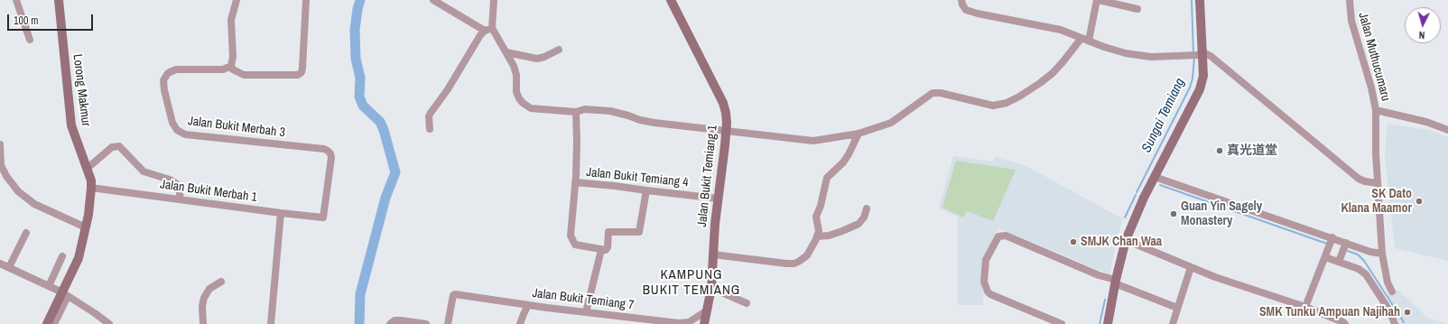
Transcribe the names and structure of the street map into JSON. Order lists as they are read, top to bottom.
{
  "streets": {
    "street": [
      "Jalan Muthucumaru",
      "Lorong Makmur",
      "Jalan Bukit Merbah 3",
      "Jalan Bukit Temiang 1",
      "Jalan Bukit Temiang 4",
      "Jalan Bukit Merbah 1",
      "Jalan Bukit Temiang 7"
    ]
  },
  "crossings": [
    ["Lorong Makmur", "Jalan Bukit Merbah 1"],
    ["Jalan Bukit Merbah 3", "Jalan Bukit Merbah 1"],
    ["Jalan Bukit Temiang 1", "Jalan Bukit Temiang 4"]
  ],
  "districts": ["KAMPUNG BUKIT TEMIANG"],
  "water": ["Sungai Temiang"],
  "places": [
    "真光道堂",
    "SK Dato Klana Maamor",
    "Guan Yin Sagely Monastery",
    "SMJK Chan Waa",
    "SMK Tunku Ampuan Najihah"
  ],
  "scale_bar": "100 m",
  "north": "bottom"
}
